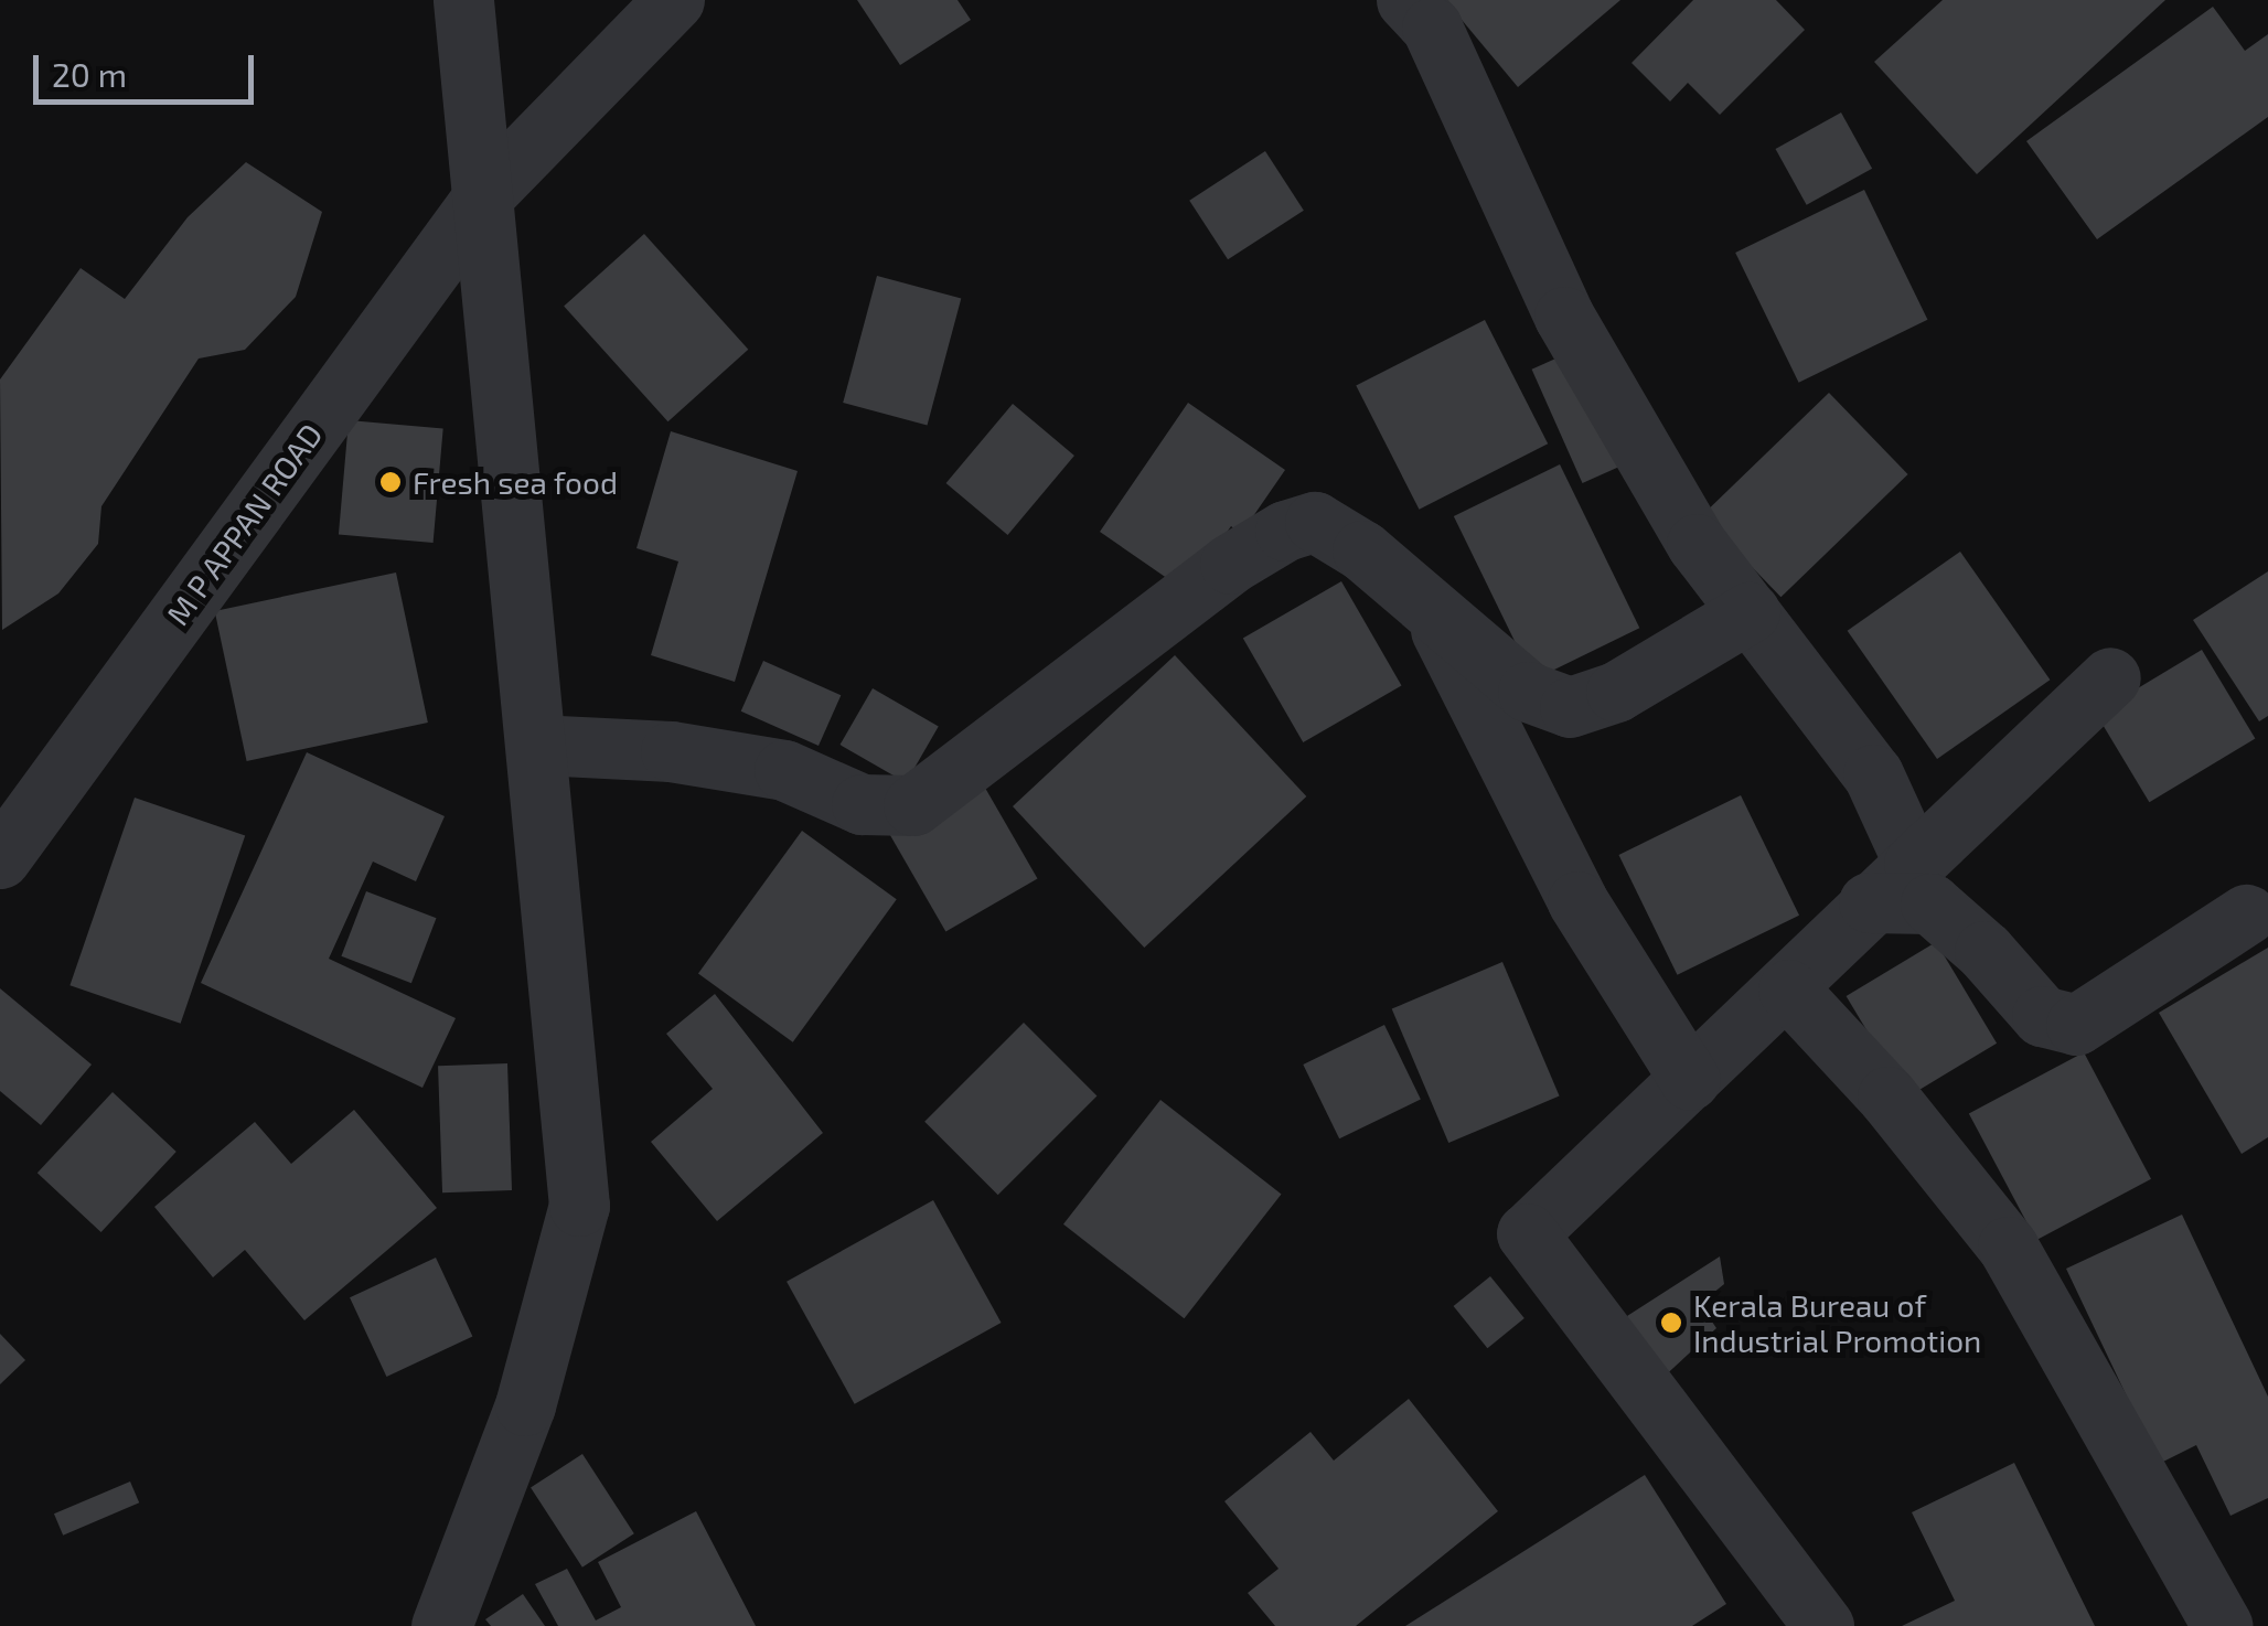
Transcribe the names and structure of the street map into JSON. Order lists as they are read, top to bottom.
{
  "streets": {
    "street": ["M P APPAN ROAD"]
  },
  "places": ["Fresh sea food", "Kerala Bureau of Industrial Promotion"],
  "scale_bar": "20 m"
}
